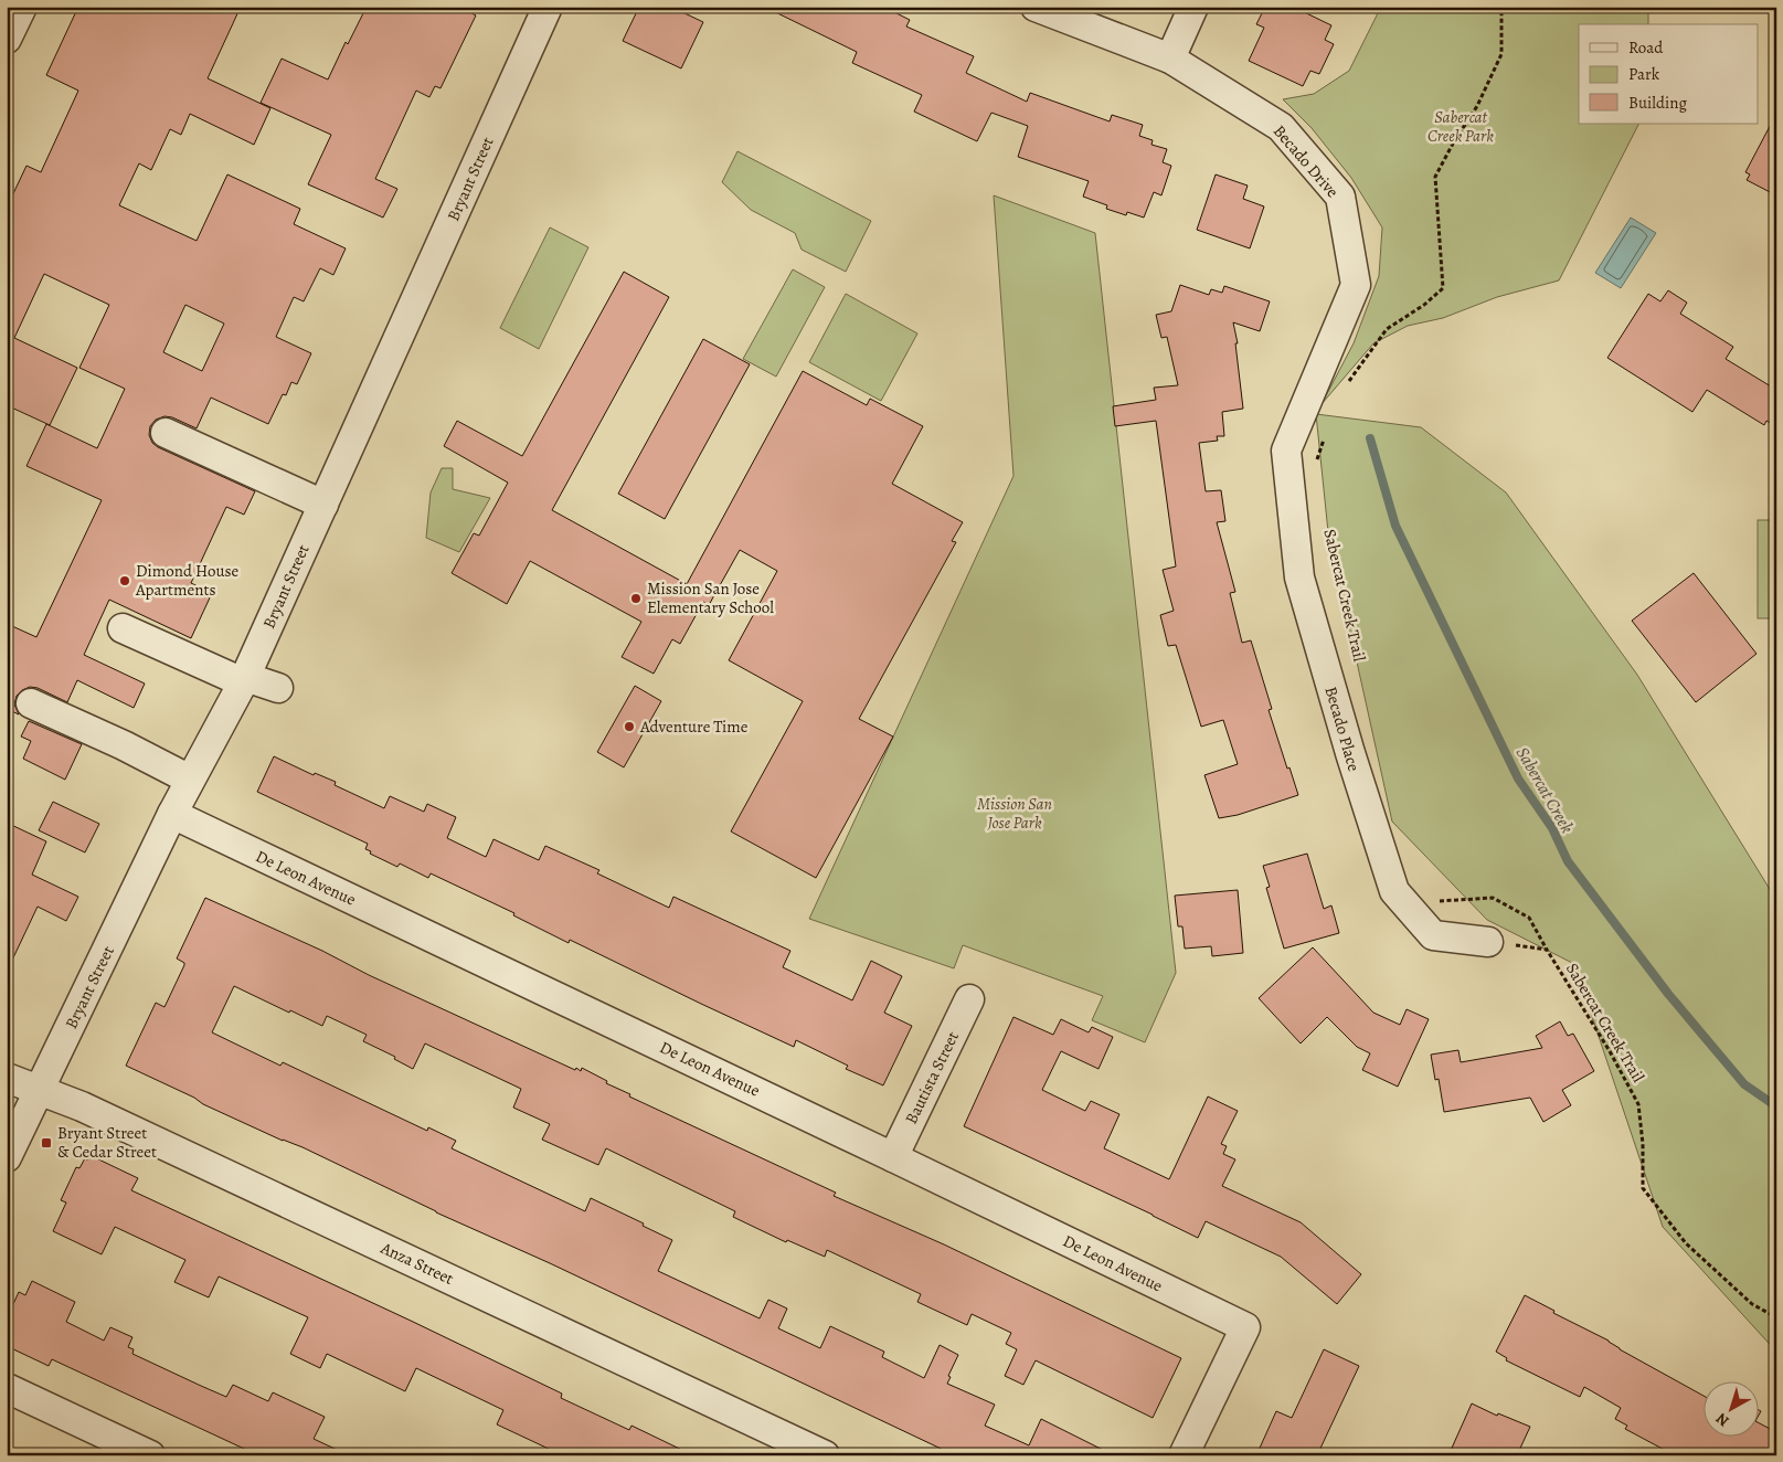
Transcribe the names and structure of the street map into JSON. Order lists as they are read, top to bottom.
{
  "streets": {
    "street": [
      "Becado Drive",
      "Bryant Street",
      "Becado Place",
      "De Leon Avenue",
      "Bautista Street",
      "Anza Street"
    ],
    "path": ["Sabercat Creek Trail"]
  },
  "crossings": [
    ["Becado Drive", "Becado Place"],
    ["Bryant Street", "De Leon Avenue"],
    ["Bryant Street", "Anza Street"],
    ["De Leon Avenue", "Bautista Street"]
  ],
  "water": ["Sabercat Creek"],
  "parks": ["Sabercat Creek Park", "Mission San Jose Park"],
  "places": {
    "other": ["Dimond House Apartments", "Mission San Jose Elementary School", "Adventure Time"],
    "transit": ["Bryant Street & Cedar Street"]
  },
  "legend": ["Road", "Park", "Building"],
  "north": "bottom left"
}
